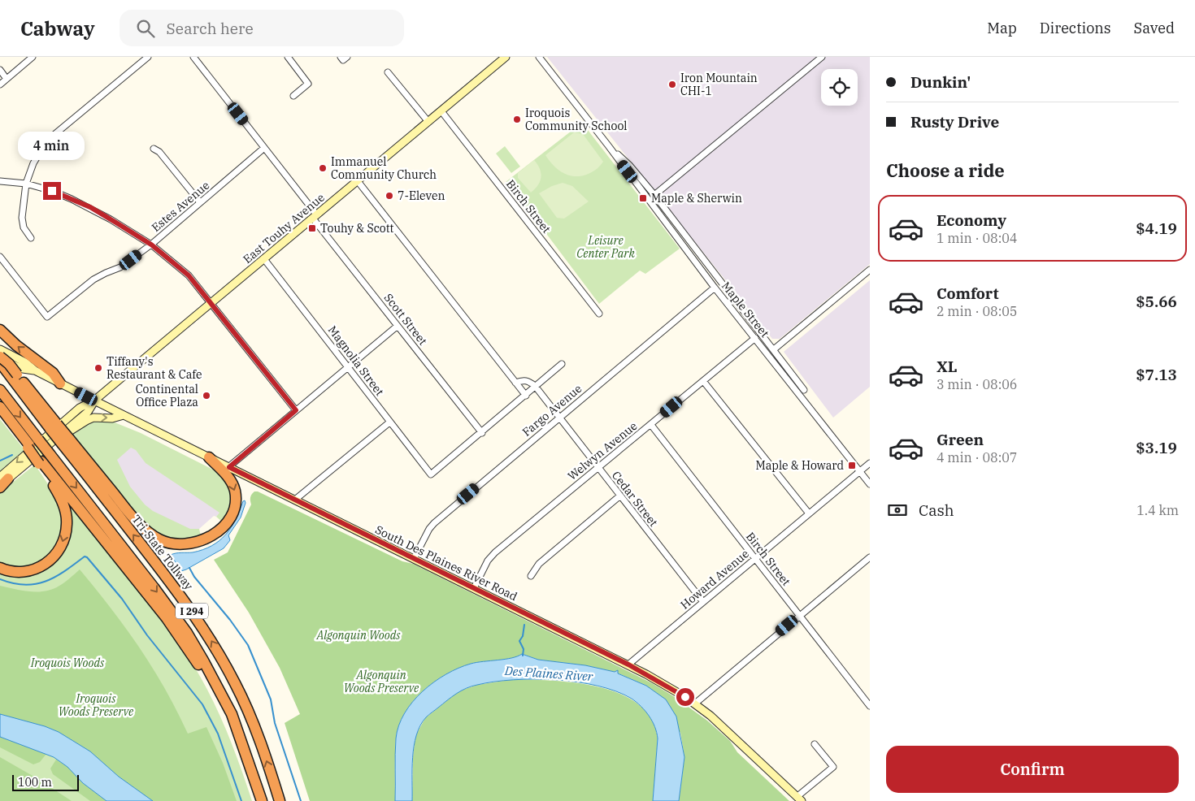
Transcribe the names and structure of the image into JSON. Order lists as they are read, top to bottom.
{
  "streets": {
    "highway": ["Tri-State Tollway", "I 294"],
    "main road": ["East Touhy Avenue", "South Des Plaines River Road"],
    "street": [
      "Estes Avenue",
      "Birch Street",
      "Maple Street",
      "Scott Street",
      "Magnolia Street",
      "Fargo Avenue",
      "Welwyn Avenue",
      "Cedar Street",
      "Howard Avenue"
    ]
  },
  "crossings": [
    ["Estes Avenue", "Scott Street"],
    ["Birch Street", "East Touhy Avenue"],
    ["Birch Street", "Welwyn Avenue"],
    ["Birch Street", "Howard Avenue"],
    ["East Touhy Avenue", "Scott Street"],
    ["East Touhy Avenue", "Magnolia Street"],
    ["East Touhy Avenue", "Tri-State Tollway"],
    ["East Touhy Avenue", "South Des Plaines River Road"],
    ["Maple Street", "Fargo Avenue"],
    ["Maple Street", "Welwyn Avenue"],
    ["Maple Street", "Howard Avenue"],
    ["Scott Street", "Magnolia Street"],
    ["Fargo Avenue", "Cedar Street"],
    ["Fargo Avenue", "South Des Plaines River Road"],
    ["Welwyn Avenue", "Cedar Street"],
    ["Welwyn Avenue", "South Des Plaines River Road"],
    ["Cedar Street", "Howard Avenue"],
    ["South Des Plaines River Road", "Howard Avenue"]
  ],
  "water": ["Des Plaines River"],
  "parks": [
    "Leisure Center Park",
    "Algonquin Woods",
    "Iroquois Woods",
    "Algonquin Woods Preserve",
    "Iroquois Woods Preserve"
  ],
  "places": {
    "other": [
      "Iron Mountain CHI-1",
      "Iroquois Community School",
      "Immanuel Community Church",
      "7-Eleven",
      "Tiffany's Restaurant & Cafe",
      "Continental Office Plaza"
    ],
    "transit": ["Maple & Sherwin", "Touhy & Scott", "Maple & Howard"]
  },
  "scale_bar": "100 m",
  "page": {
    "header": "Cabway",
    "search": "Search here",
    "nav": ["Map", "Directions", "Saved"],
    "banner": ["Dunkin'", "Rusty Drive"],
    "bubble": "4 min",
    "heading": "Choose a ride",
    "list": [
      {
        "name": "Economy",
        "note": "1 min · 08:04",
        "value": "$4.19"
      },
      {
        "name": "Comfort",
        "note": "2 min · 08:05",
        "value": "$5.66"
      },
      {
        "name": "XL",
        "note": "3 min · 08:06",
        "value": "$7.13"
      },
      {
        "name": "Green",
        "note": "4 min · 08:07",
        "value": "$3.19"
      }
    ],
    "pay": ["Cash", "1.4 km"],
    "buttons": "Confirm",
    "scale": "100 m"
  }
}
